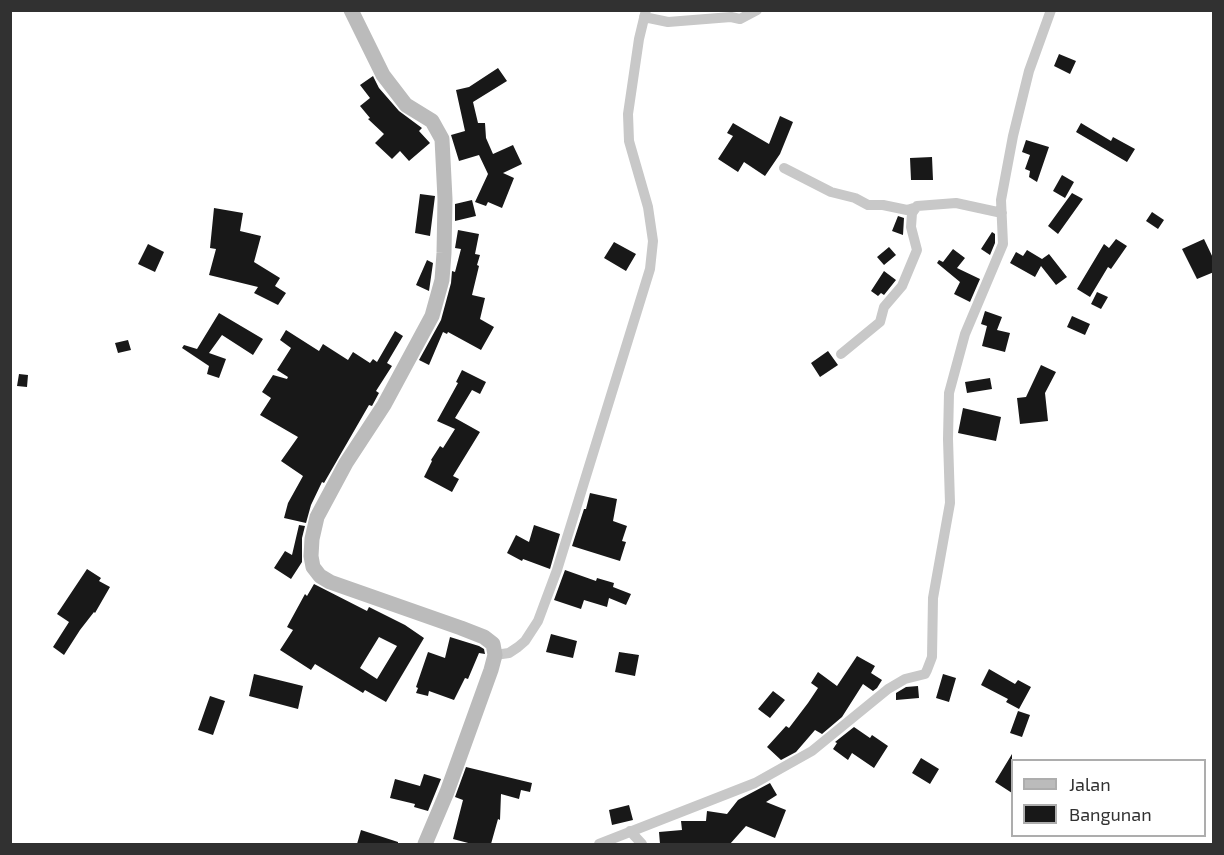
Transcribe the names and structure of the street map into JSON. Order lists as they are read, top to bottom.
{
  "legend": ["Jalan", "Bangunan"]
}
